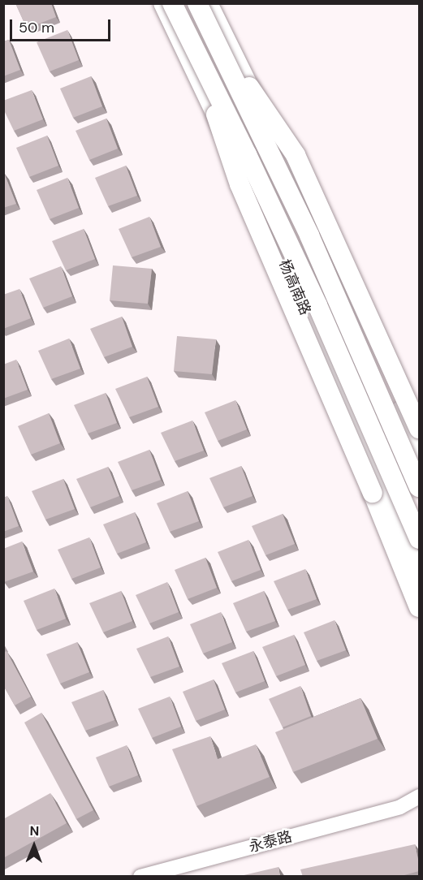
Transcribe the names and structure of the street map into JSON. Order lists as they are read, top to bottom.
{
  "streets": {
    "highway": ["杨高南路"],
    "street": ["永泰路"]
  },
  "scale_bar": "50 m",
  "north": "top"
}
